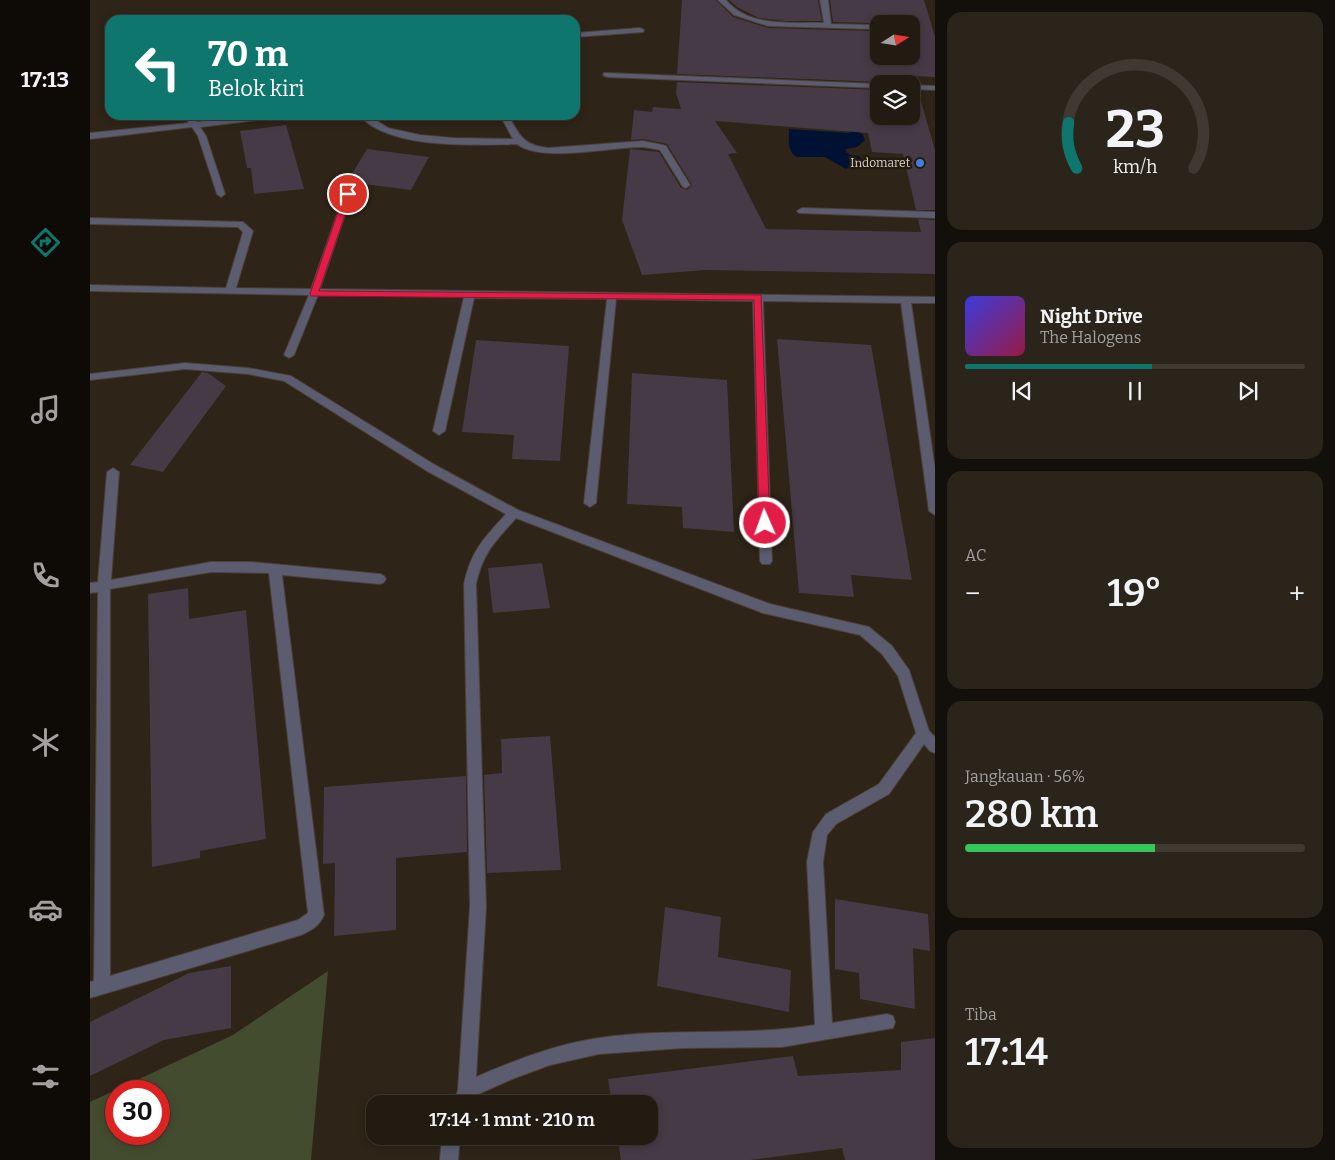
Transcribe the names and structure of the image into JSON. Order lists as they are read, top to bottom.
{
  "places": ["Indomaret"],
  "north": "right",
  "page": {
    "tabs": "17:13",
    "turn": ["70 m", "Belok kiri"],
    "song": ["Night Drive", "The Halogens"],
    "tile": [
      "AC",
      ["Jangkauan · 56%", "280 km"],
      ["Tiba", "17:14"]
    ],
    "heat": ["−", "19°", "+"],
    "limit": "30",
    "trip": "17:14 · 1 mnt · 210 m",
    "gauge": ["23", "km/h"]
  }
}
